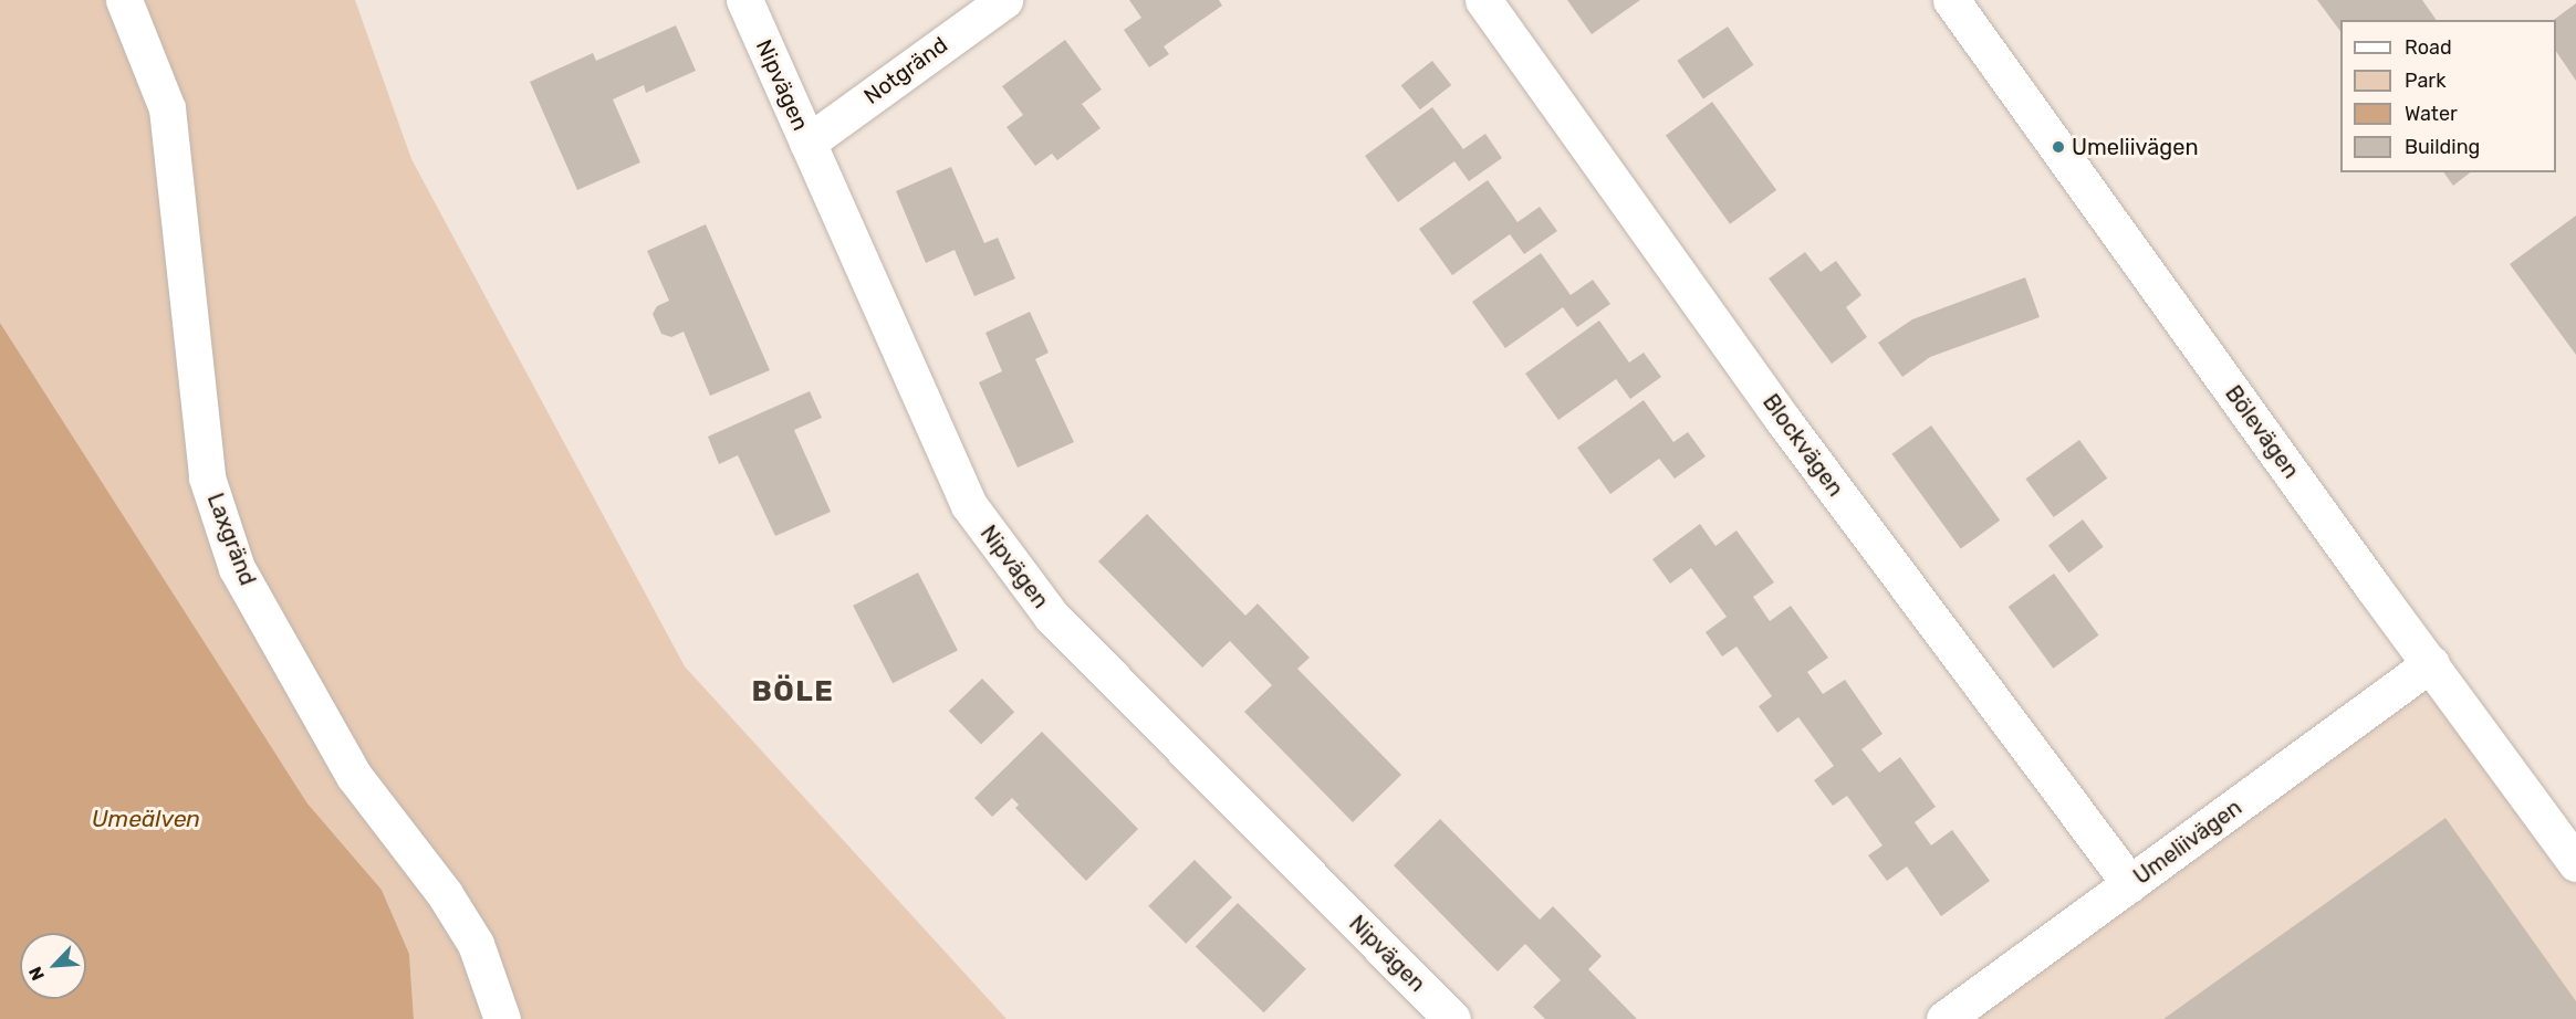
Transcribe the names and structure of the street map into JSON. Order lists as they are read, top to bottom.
{
  "streets": {
    "street": [
      "Notgränd",
      "Nipvägen",
      "Bölevägen",
      "Blockvägen",
      "Laxgränd",
      "Umeliivägen"
    ]
  },
  "crossings": [
    ["Notgränd", "Nipvägen"],
    ["Bölevägen", "Umeliivägen"],
    ["Blockvägen", "Umeliivägen"]
  ],
  "districts": ["BÖLE"],
  "water": ["Umeälven"],
  "places": ["Umeliivägen"],
  "legend": [
    "Road",
    "Park",
    "Water",
    "Building"
  ],
  "north": "bottom left"
}
